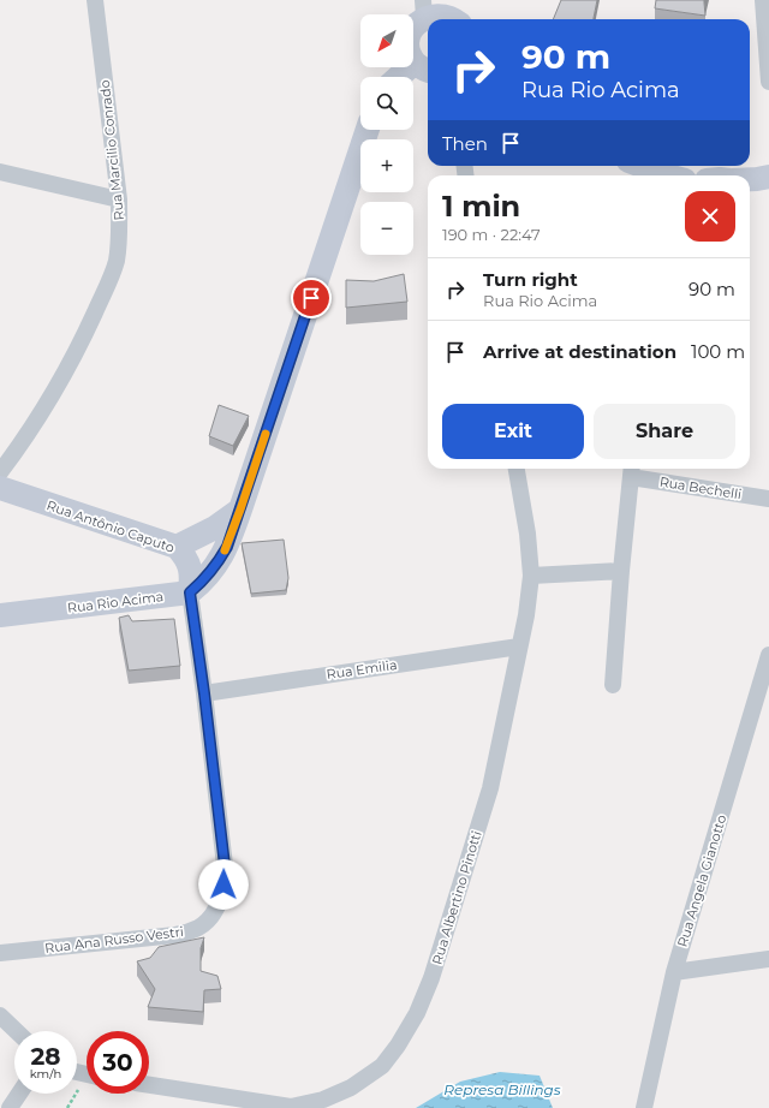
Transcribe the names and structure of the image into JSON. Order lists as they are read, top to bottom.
{
  "streets": {
    "main road": ["Rua Antônio Caputo", "Rua Rio Acima"],
    "street": [
      "Rua Marcilio Conrado",
      "Rua Bechelli",
      "Rua Emilia",
      "Rua Angela Gianotto",
      "Rua Albertino Pinotti",
      "Rua Ana Russo Vestri"
    ]
  },
  "crossings": [
    ["Rua Antônio Caputo", "Rua Rio Acima"],
    ["Rua Antônio Caputo", "Rua Ana Russo Vestri"],
    ["Rua Rio Acima", "Rua Ana Russo Vestri"],
    ["Rua Emilia", "Rua Albertino Pinotti"],
    ["Rua Emilia", "Rua Ana Russo Vestri"]
  ],
  "water": ["Represa Billings"],
  "north": "bottom left",
  "page": {
    "map_buttons": ["+", "−"],
    "turn": ["90 m", "Rua Rio Acima"],
    "then": "Then",
    "heading": ["1 min", "190 m · 22:47"],
    "list": [
      {
        "name": "Turn right",
        "note": "Rua Rio Acima",
        "value": "90 m"
      },
      {
        "name": "Arrive at destination",
        "value": "100 m"
      }
    ],
    "buttons": ["Exit", "Share"],
    "speed": "28 km/h",
    "limit": "30"
  }
}
